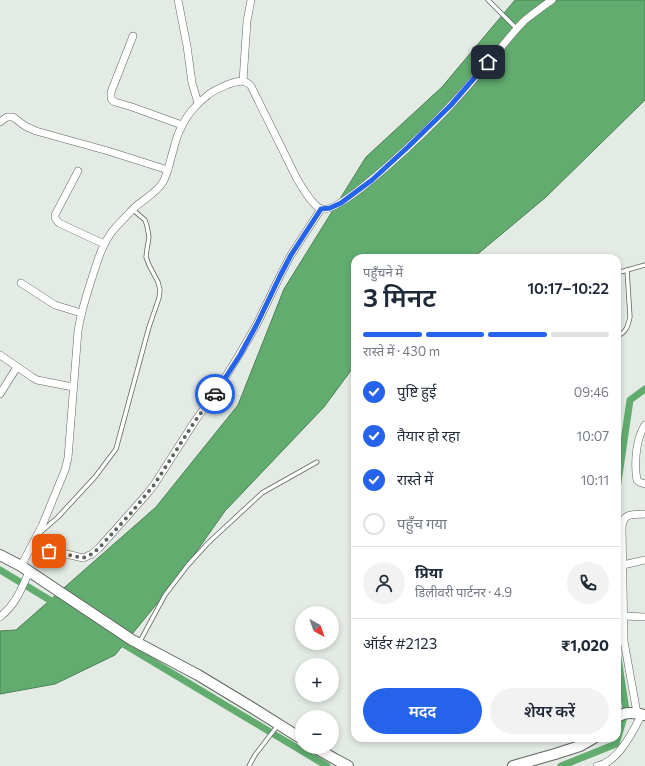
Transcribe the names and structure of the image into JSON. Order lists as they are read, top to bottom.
{
  "north": "bottom right",
  "page": {
    "heading": ["3 मिनट", "पहुँचने में", "10:17–10:22"],
    "panel": [
      "प्रिया",
      "डिलीवरी पार्टनर · 4.9",
      "ऑर्डर #2123",
      "₹1,020"
    ],
    "bar": "रास्ते में · 430 m",
    "list": [
      ["पुष्टि हुई", "09:46"],
      ["तैयार हो रहा", "10:07"],
      ["रास्ते में", "10:11"],
      "पहुँच गया"
    ],
    "map_buttons": ["+", "−"],
    "buttons": ["मदद", "शेयर करें"]
  }
}
